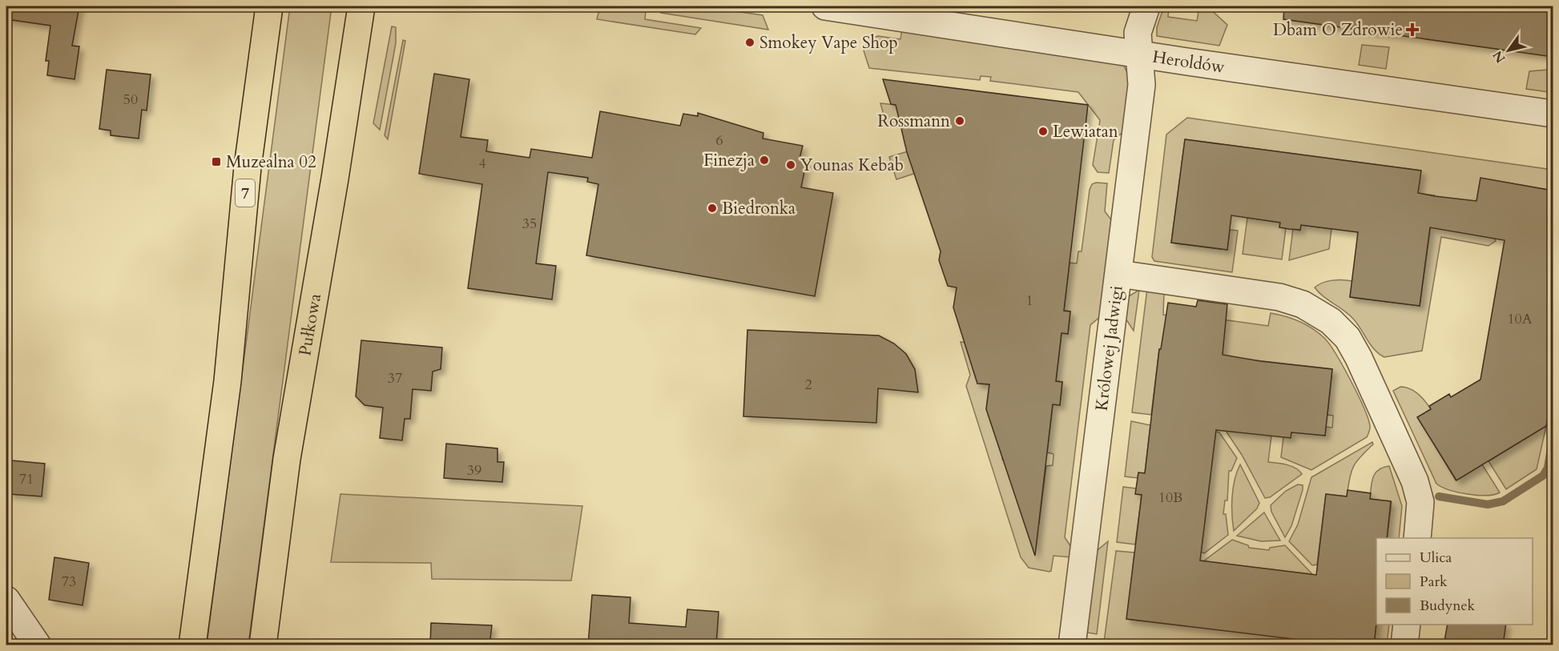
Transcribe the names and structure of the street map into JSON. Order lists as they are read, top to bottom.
{
  "streets": {
    "highway": ["7", "Pułkowa"],
    "street": ["Heroldów", "Królowej Jadwigi"]
  },
  "crossings": [
    ["Heroldów", "Królowej Jadwigi"]
  ],
  "places": {
    "health": ["Dbam O Zdrowie"],
    "other": [
      "Smokey Vape Shop",
      "Rossmann",
      "Lewiatan",
      "Finezja",
      "Younas Kebab",
      "Biedronka"
    ],
    "transit": ["Muzealna 02"]
  },
  "house_numbers": [
    "50",
    "6",
    "4",
    "35",
    "1",
    "10A",
    "37",
    "2",
    "39",
    "71",
    "10B",
    "73"
  ],
  "legend": ["Ulica", "Park", "Budynek"],
  "north": "bottom left"
}
